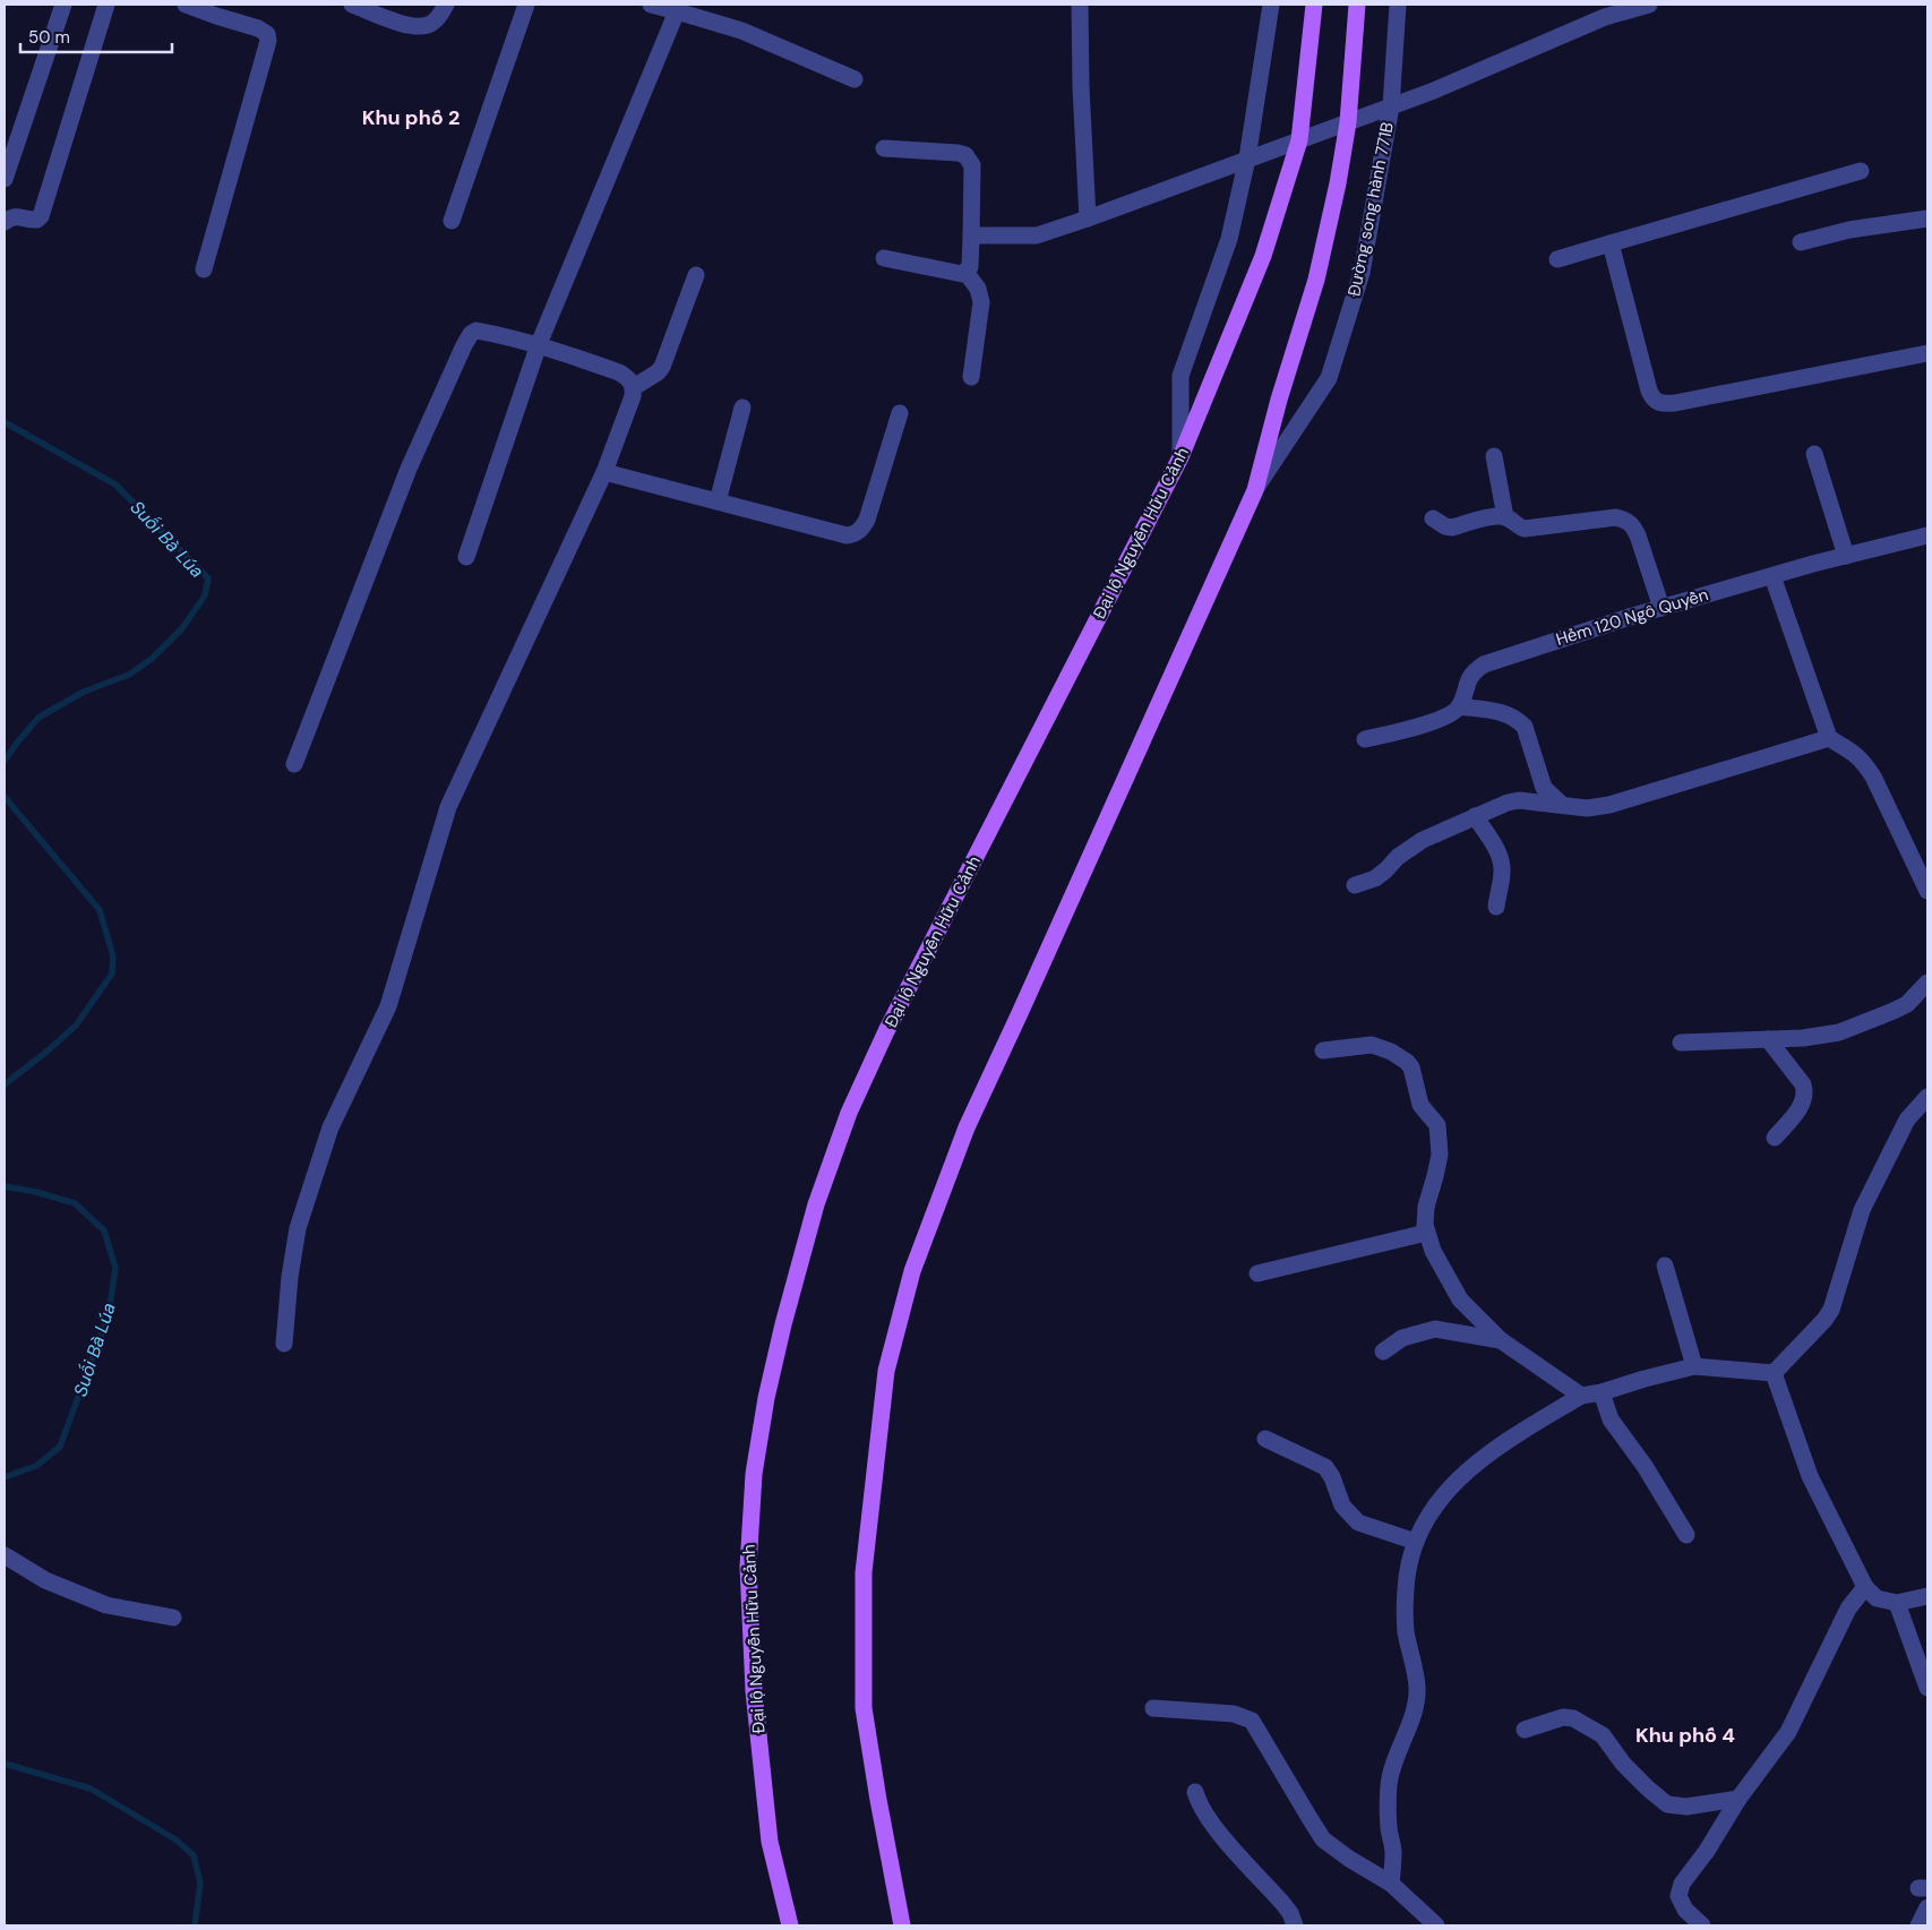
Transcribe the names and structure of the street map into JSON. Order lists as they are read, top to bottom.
{
  "streets": {
    "main road": ["Đại lộ Nguyễn Hữu Cảnh"],
    "street": ["Đường song hành 771B", "Hẻm 120 Ngô Quyền"]
  },
  "districts": ["Khu phố 2", "Khu phố 4"],
  "water": ["Suối Bà Lúa"],
  "scale_bar": "50 m"
}
